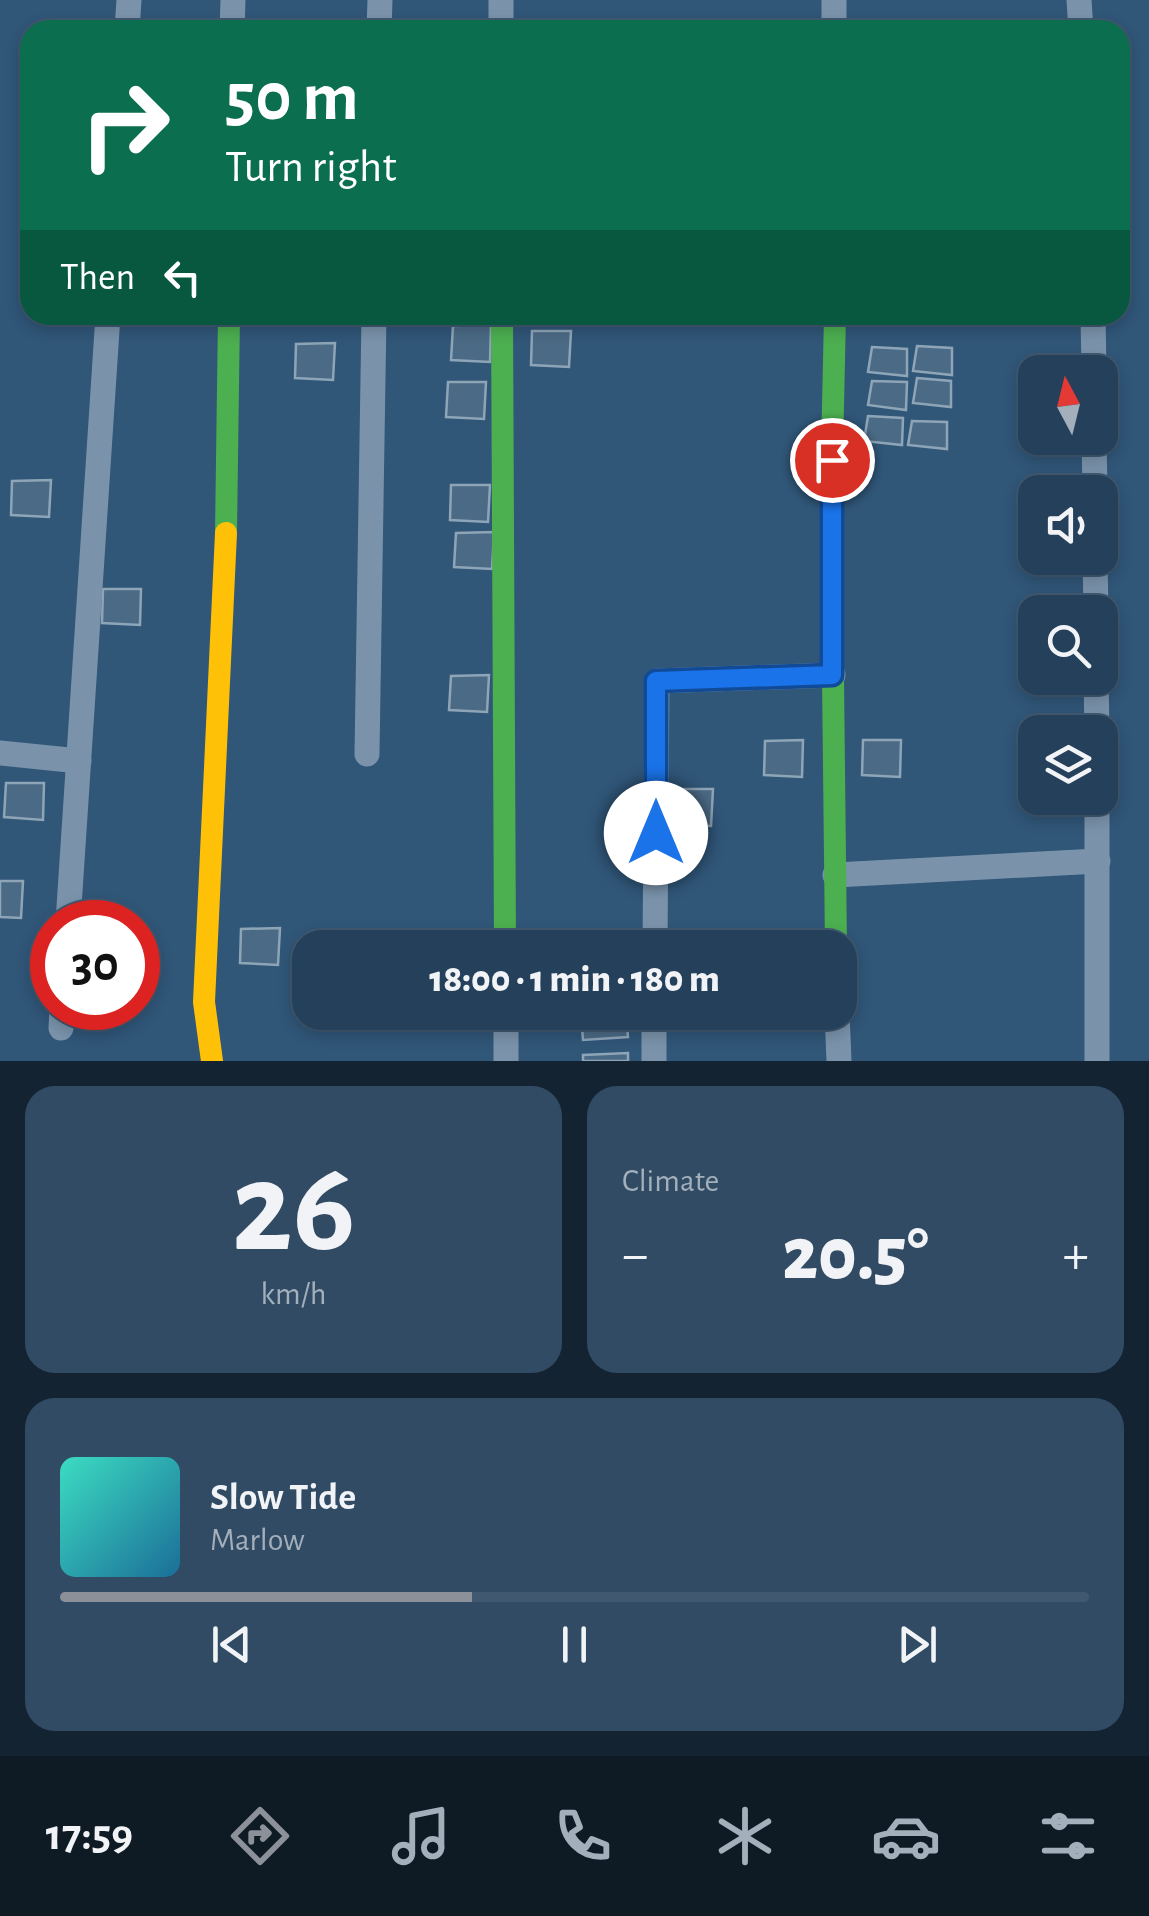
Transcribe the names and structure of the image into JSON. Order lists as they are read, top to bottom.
{
  "north": "top",
  "page": {
    "turn": ["50 m", "Turn right"],
    "then": "Then",
    "limit": "30",
    "trip": "18:00 · 1 min · 180 m",
    "tile": [
      ["26", "km/h"],
      "Climate"
    ],
    "heat": ["−", "20.5°", "+"],
    "song": ["Slow Tide", "Marlow"],
    "tabs": "17:59"
  }
}
